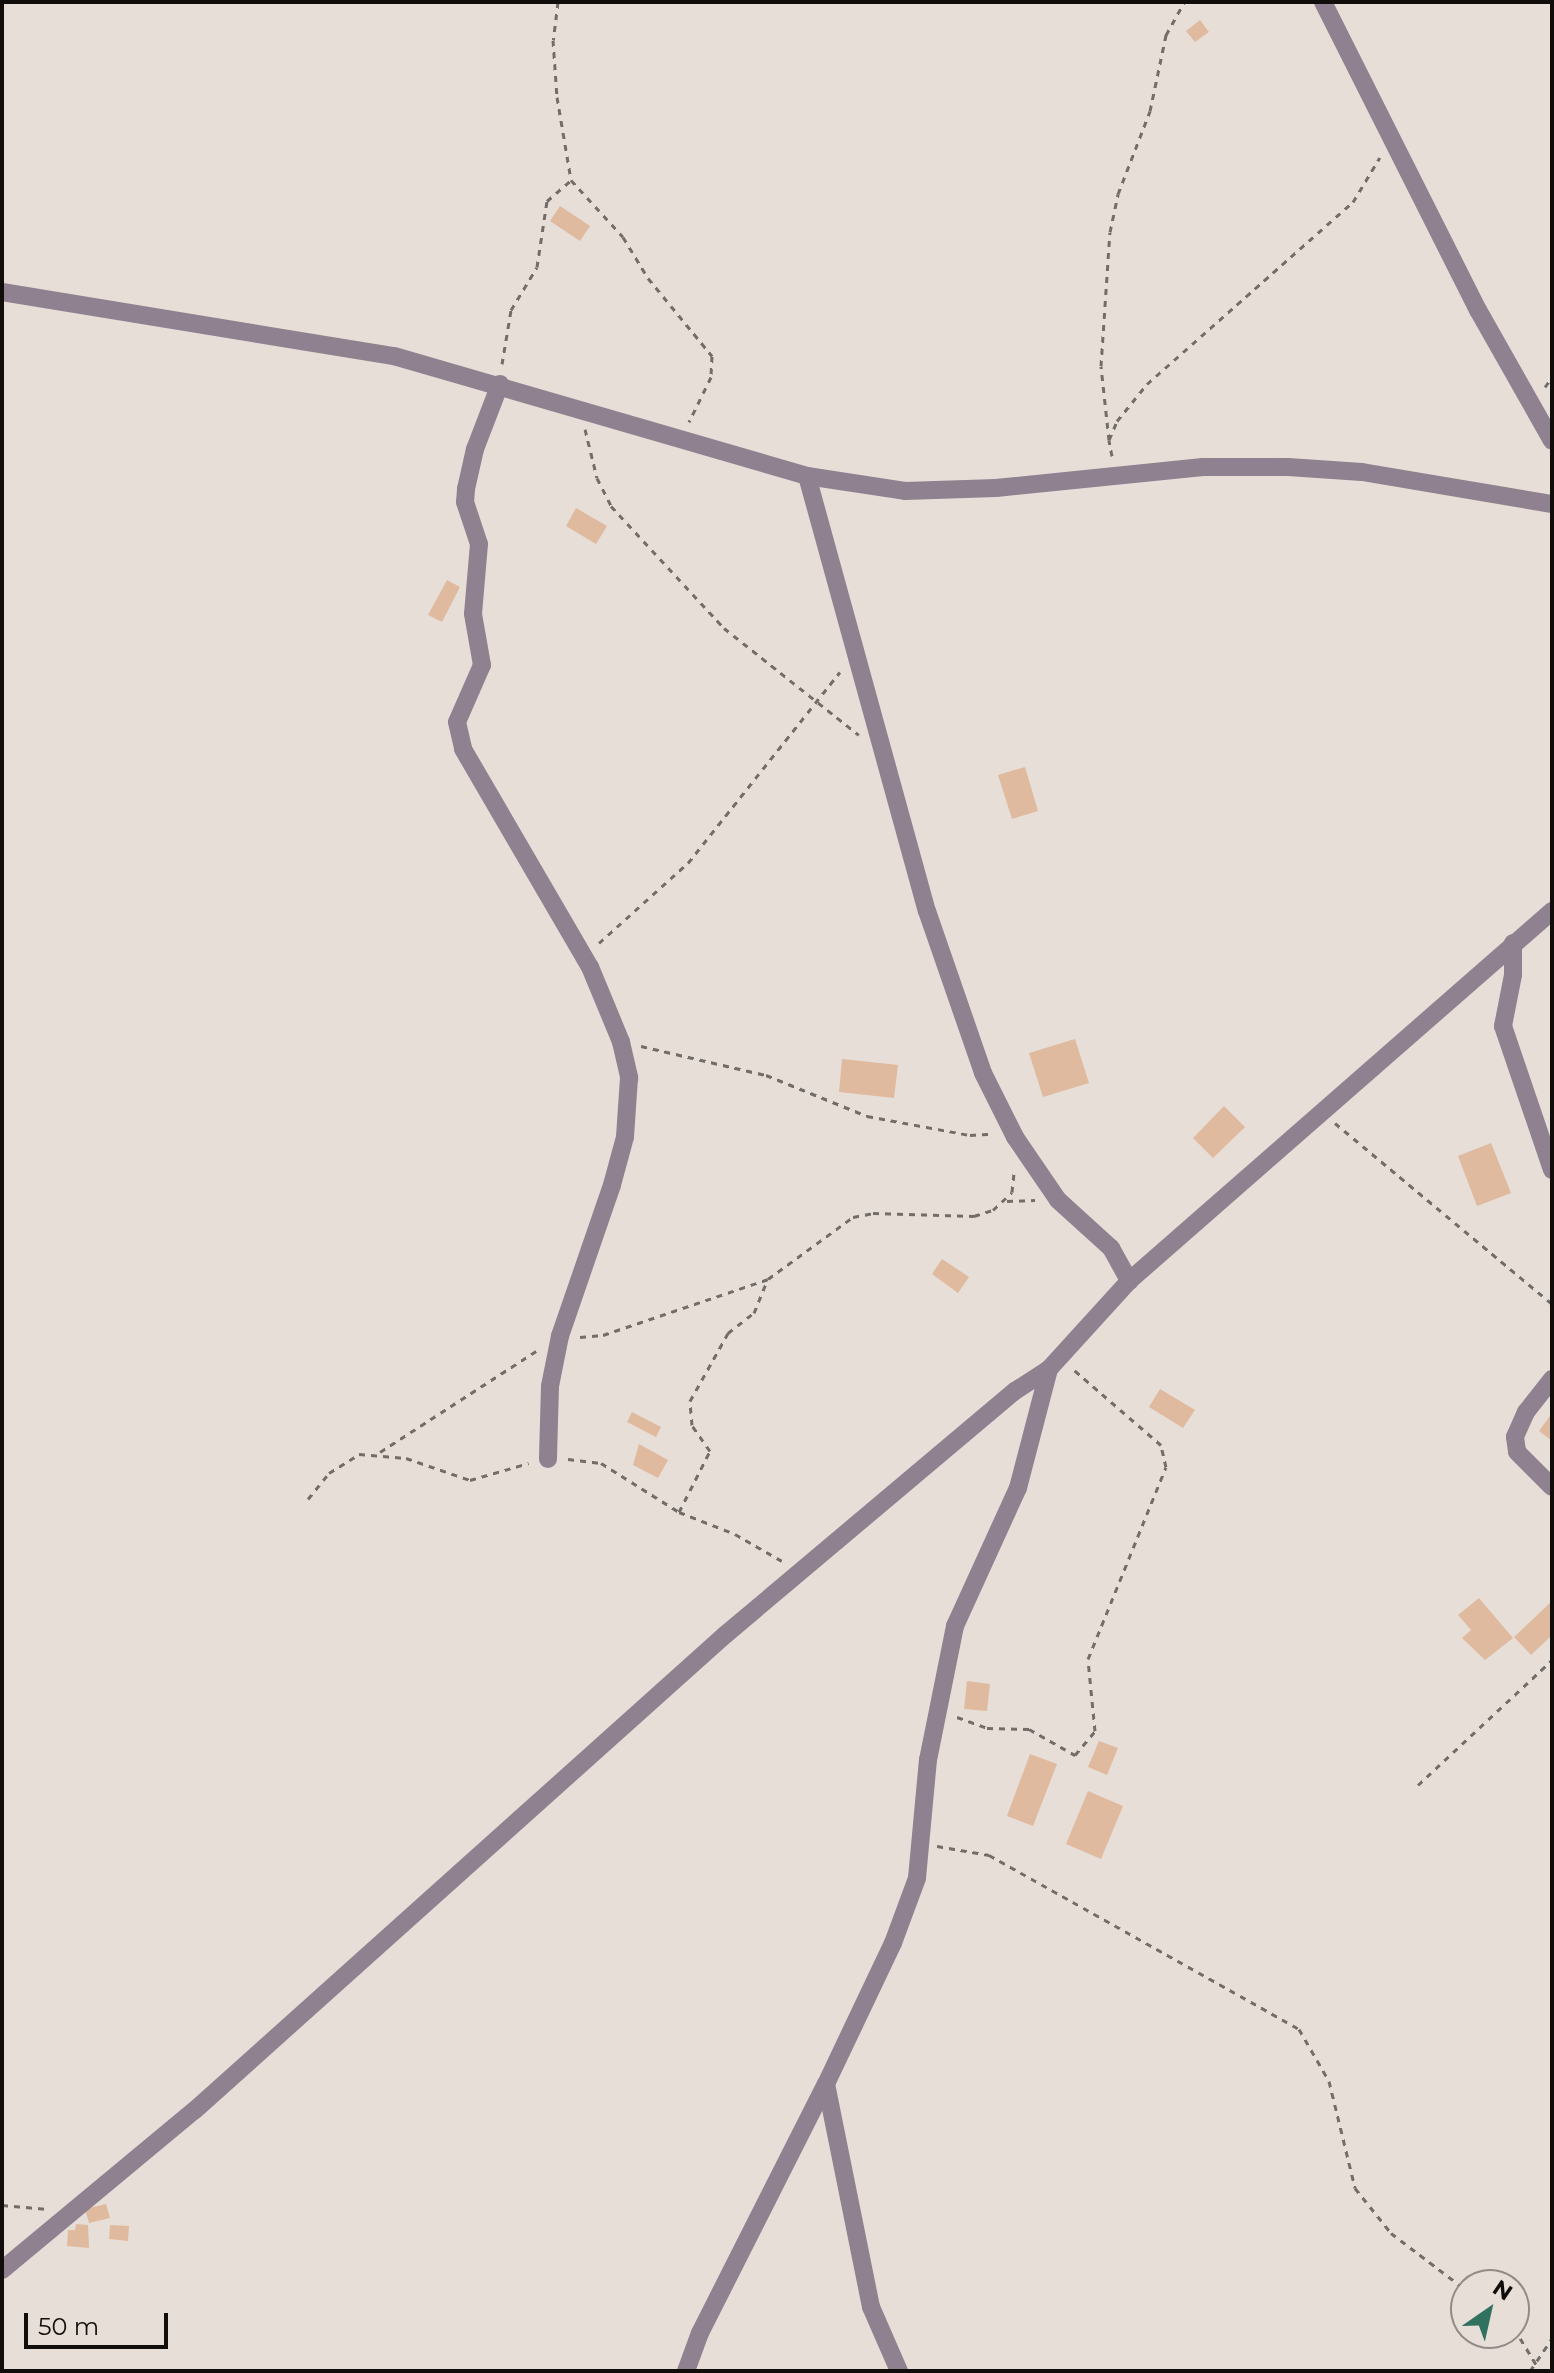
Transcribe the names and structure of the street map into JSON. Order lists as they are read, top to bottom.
{
  "scale_bar": "50 m",
  "north": "top right"
}
